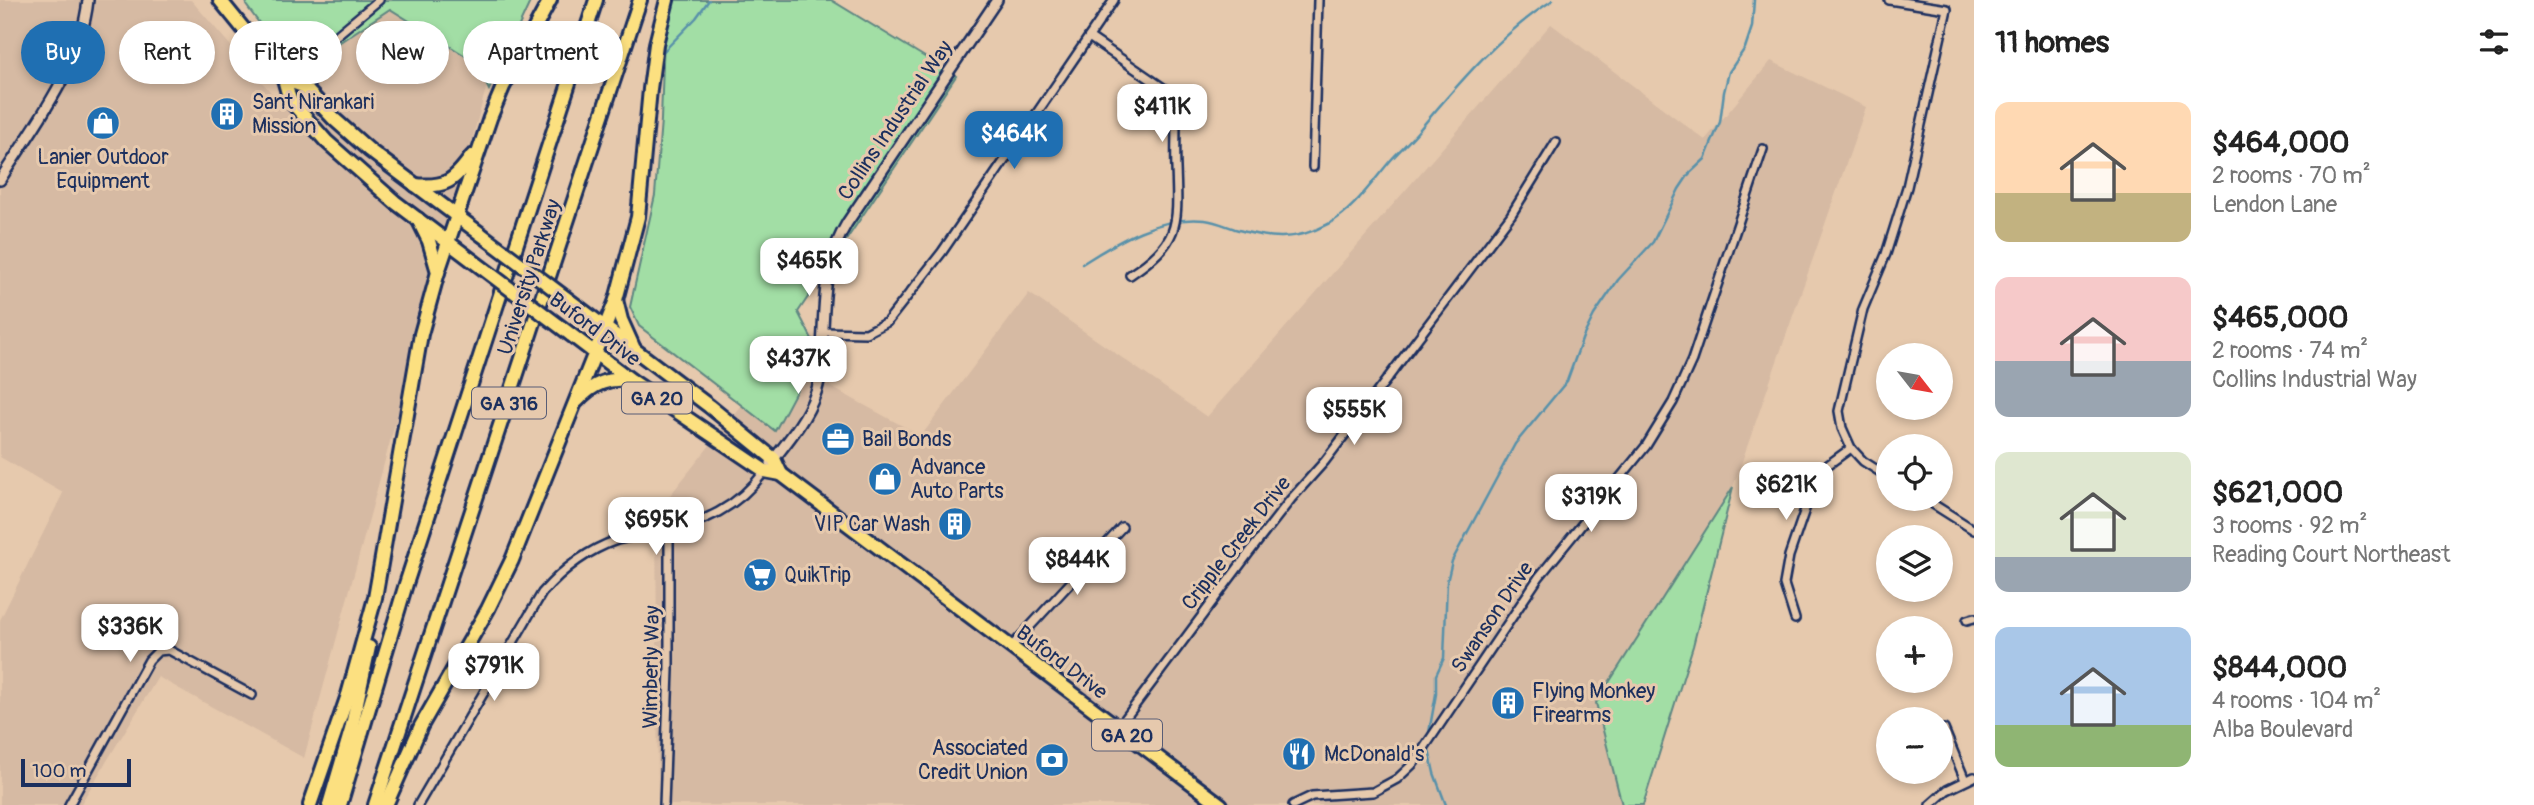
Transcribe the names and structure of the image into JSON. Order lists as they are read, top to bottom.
{
  "streets": {
    "highway": [
      "University Parkway",
      "Buford Drive",
      "GA 20",
      "GA 316"
    ],
    "street": [
      "Collins Industrial Way",
      "Cripple Creek Drive",
      "Swanson Drive",
      "Wimberly Way"
    ]
  },
  "crossings": [
    ["Collins Industrial Way", "Buford Drive"],
    ["Buford Drive", "Cripple Creek Drive"]
  ],
  "places": {
    "building": ["Sant Nirankari Mission", "VIP Car Wash", "Flying Monkey Firearms"],
    "shop": ["Lanier Outdoor Equipment", "Advance Auto Parts"],
    "office": ["Bail Bonds"],
    "supermarket": ["QuikTrip"],
    "restaurant": ["McDonald's"],
    "bank": ["Associated Credit Union"]
  },
  "scale_bar": "100 m",
  "north": "bottom right",
  "page": {
    "heading": "11 homes",
    "chip": [
      "Buy",
      "Rent",
      "Filters",
      "New",
      "Apartment"
    ],
    "price": [
      "$411K",
      "$464K",
      "$465K",
      "$437K",
      "$555K",
      "$621K",
      "$319K",
      "$695K",
      "$844K",
      "$336K",
      "$791K"
    ],
    "list": [
      {
        "name": "$464,000",
        "note": "2 rooms · 70 m² · Lendon Lane"
      },
      {
        "name": "$465,000",
        "note": "2 rooms · 74 m² · Collins Industrial Way"
      },
      {
        "name": "$621,000",
        "note": "3 rooms · 92 m² · Reading Court Northeast"
      },
      {
        "name": "$844,000",
        "note": "4 rooms · 104 m² · Alba Boulevard"
      }
    ],
    "map_buttons": ["+", "−"],
    "scale": "100 m"
  }
}
